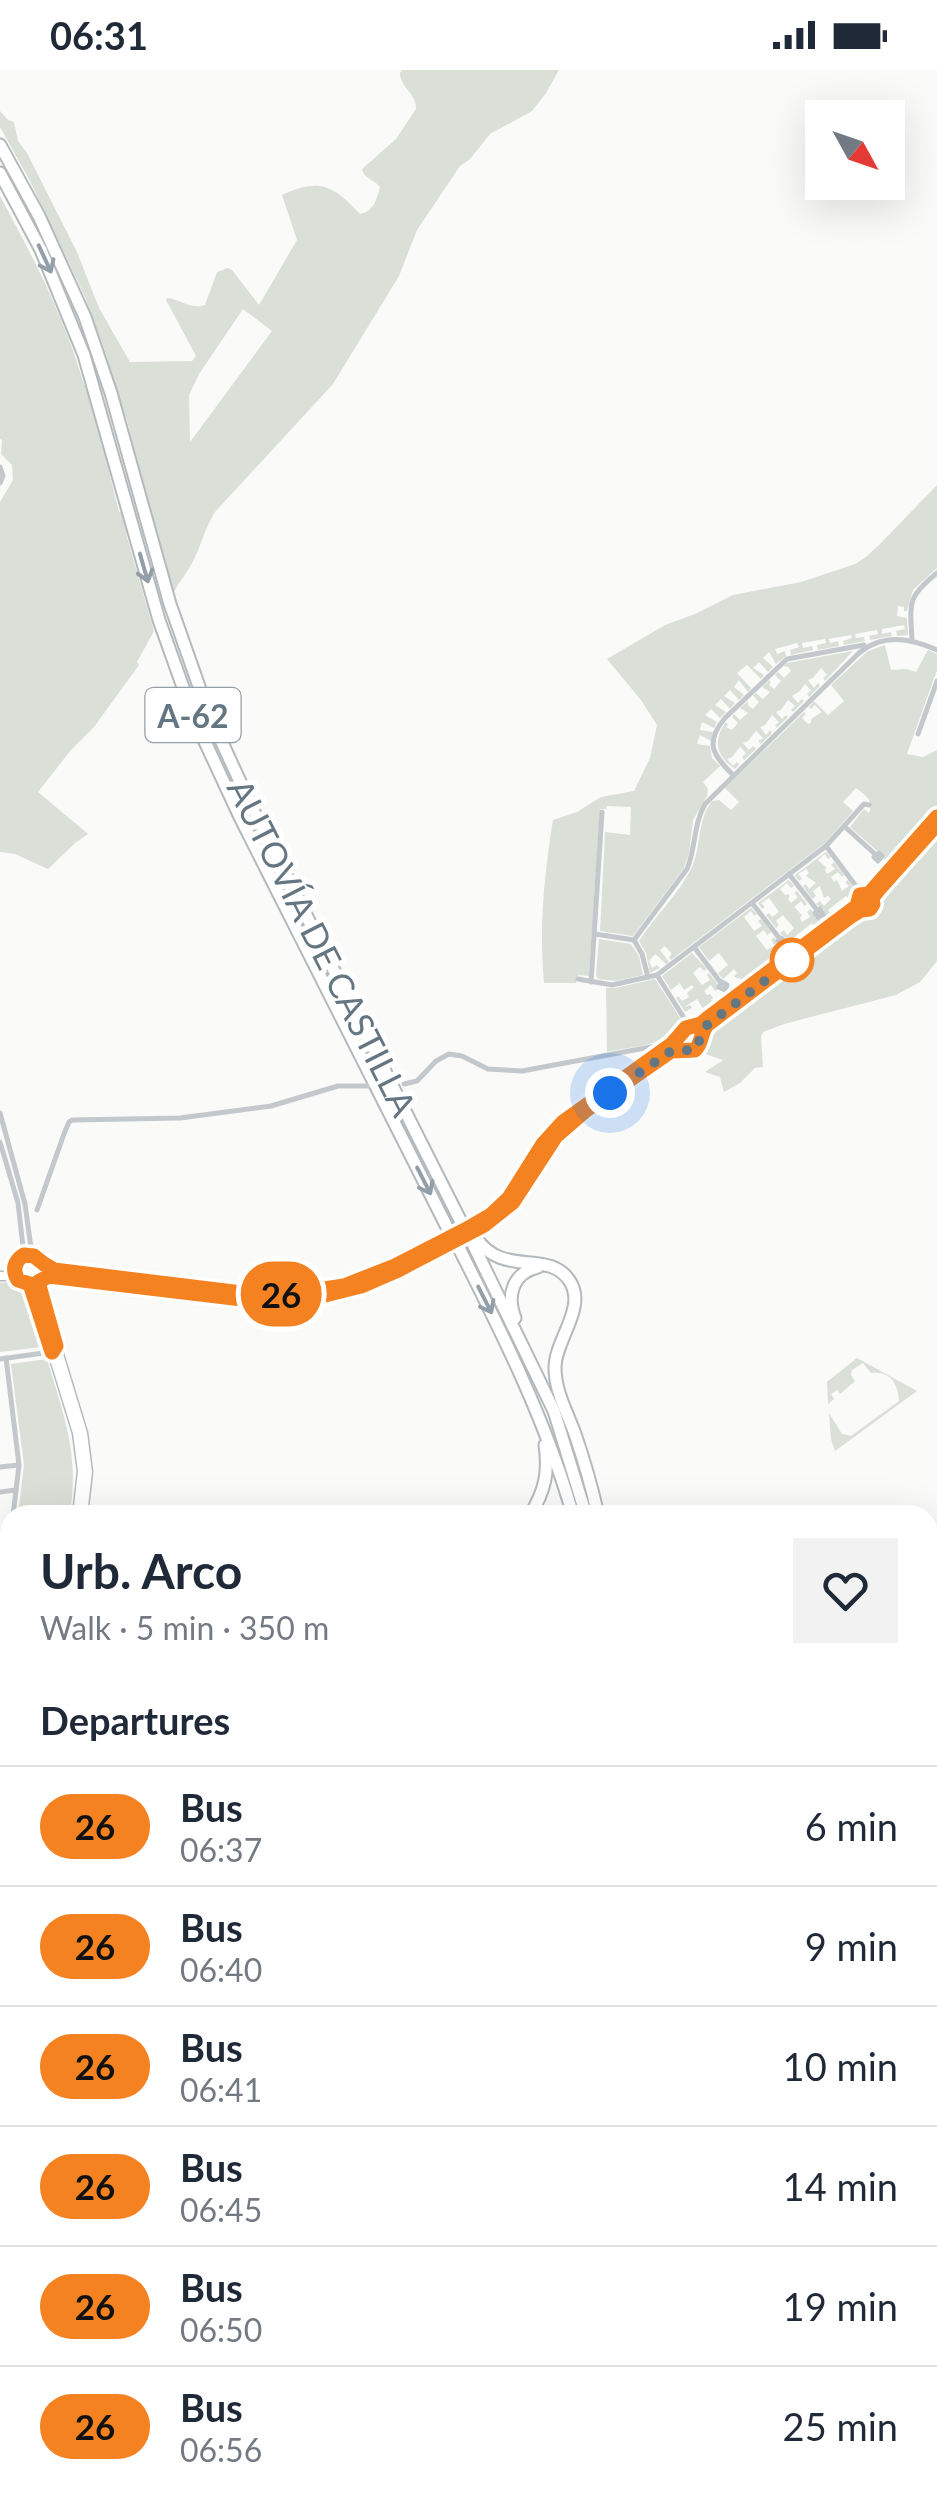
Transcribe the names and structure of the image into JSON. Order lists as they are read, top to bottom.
{
  "streets": {
    "highway": ["A-62", "AUTOVÍA DE CASTILLA"]
  },
  "lines": ["bus line 26"],
  "north": "bottom right",
  "page": {
    "status": "06:31",
    "on_map": "26",
    "heading": [
      ["Urb. Arco", "Walk · 5 min · 350 m"],
      "Departures"
    ],
    "list": [
      {
        "mark": "26",
        "name": "Bus",
        "note": "06:37",
        "value": "6 min"
      },
      {
        "mark": "26",
        "name": "Bus",
        "note": "06:40",
        "value": "9 min"
      },
      {
        "mark": "26",
        "name": "Bus",
        "note": "06:41",
        "value": "10 min"
      },
      {
        "mark": "26",
        "name": "Bus",
        "note": "06:45",
        "value": "14 min"
      },
      {
        "mark": "26",
        "name": "Bus",
        "note": "06:50",
        "value": "19 min"
      },
      {
        "mark": "26",
        "name": "Bus",
        "note": "06:56",
        "value": "25 min"
      }
    ]
  }
}
